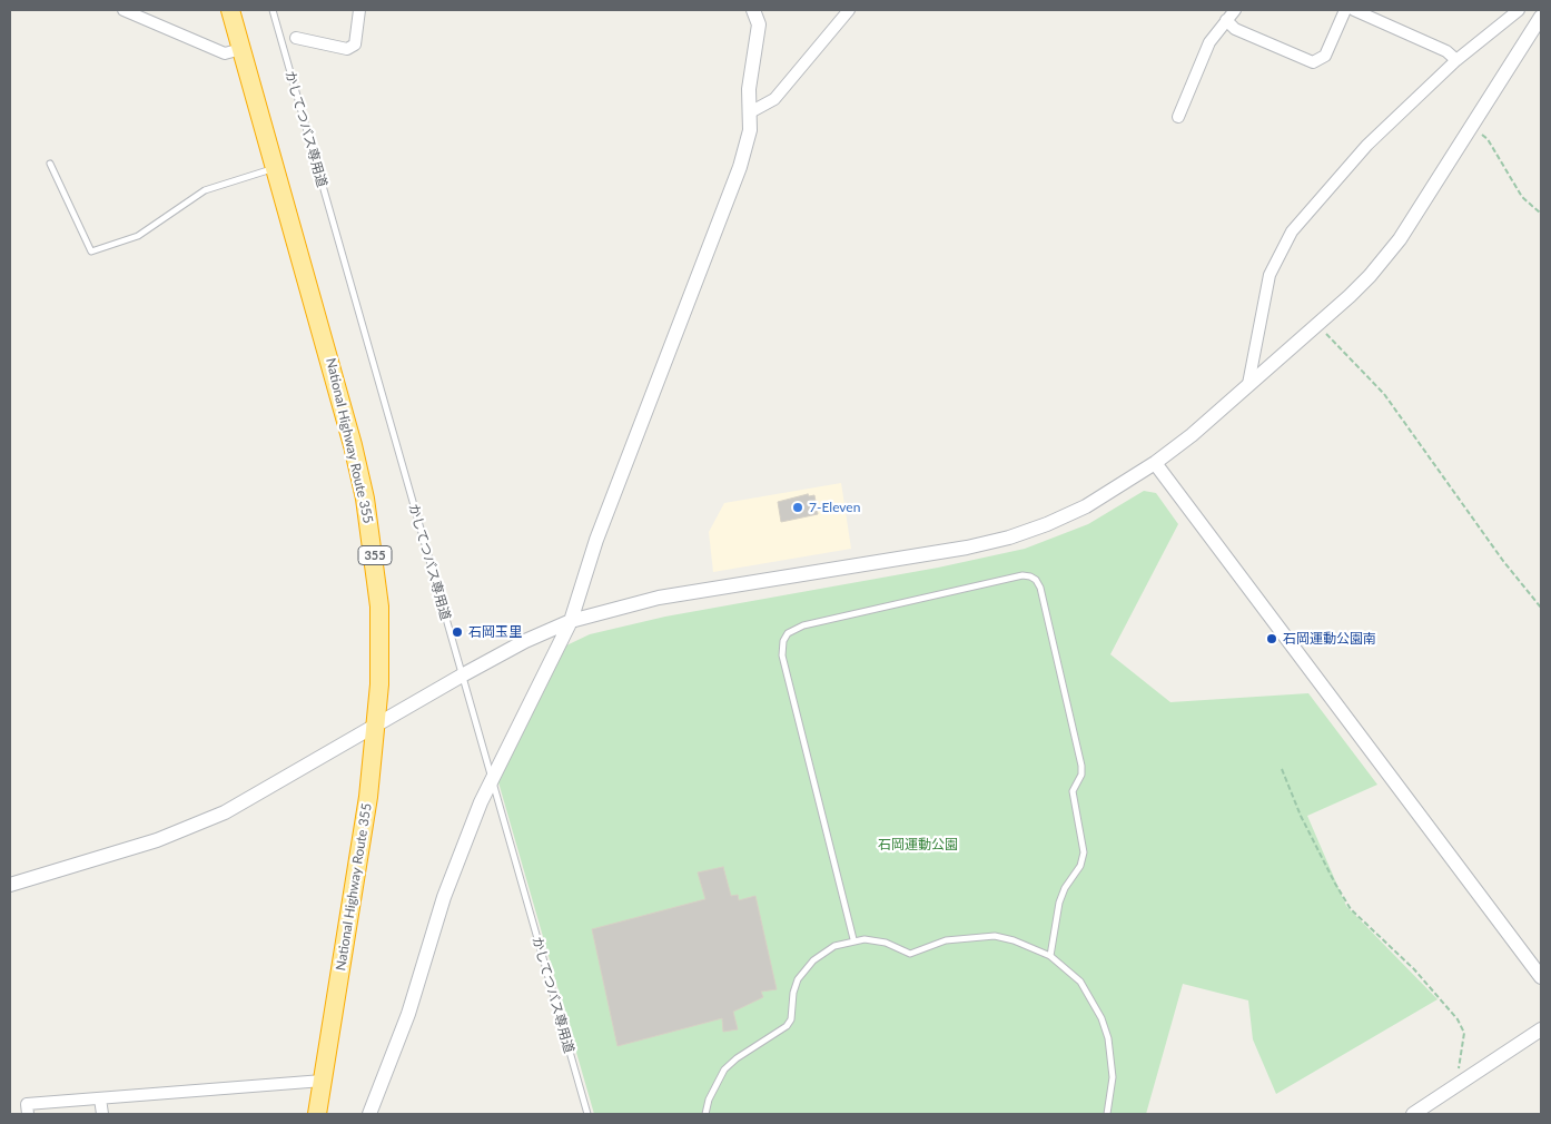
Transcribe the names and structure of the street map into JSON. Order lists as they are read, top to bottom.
{
  "streets": {
    "highway": ["National Highway Route 355", "355"],
    "lane": ["かしてつバス専用道"]
  },
  "parks": ["石岡運動公園"],
  "places": ["7-Eleven", "石岡玉里", "石岡運動公園南"]
}
